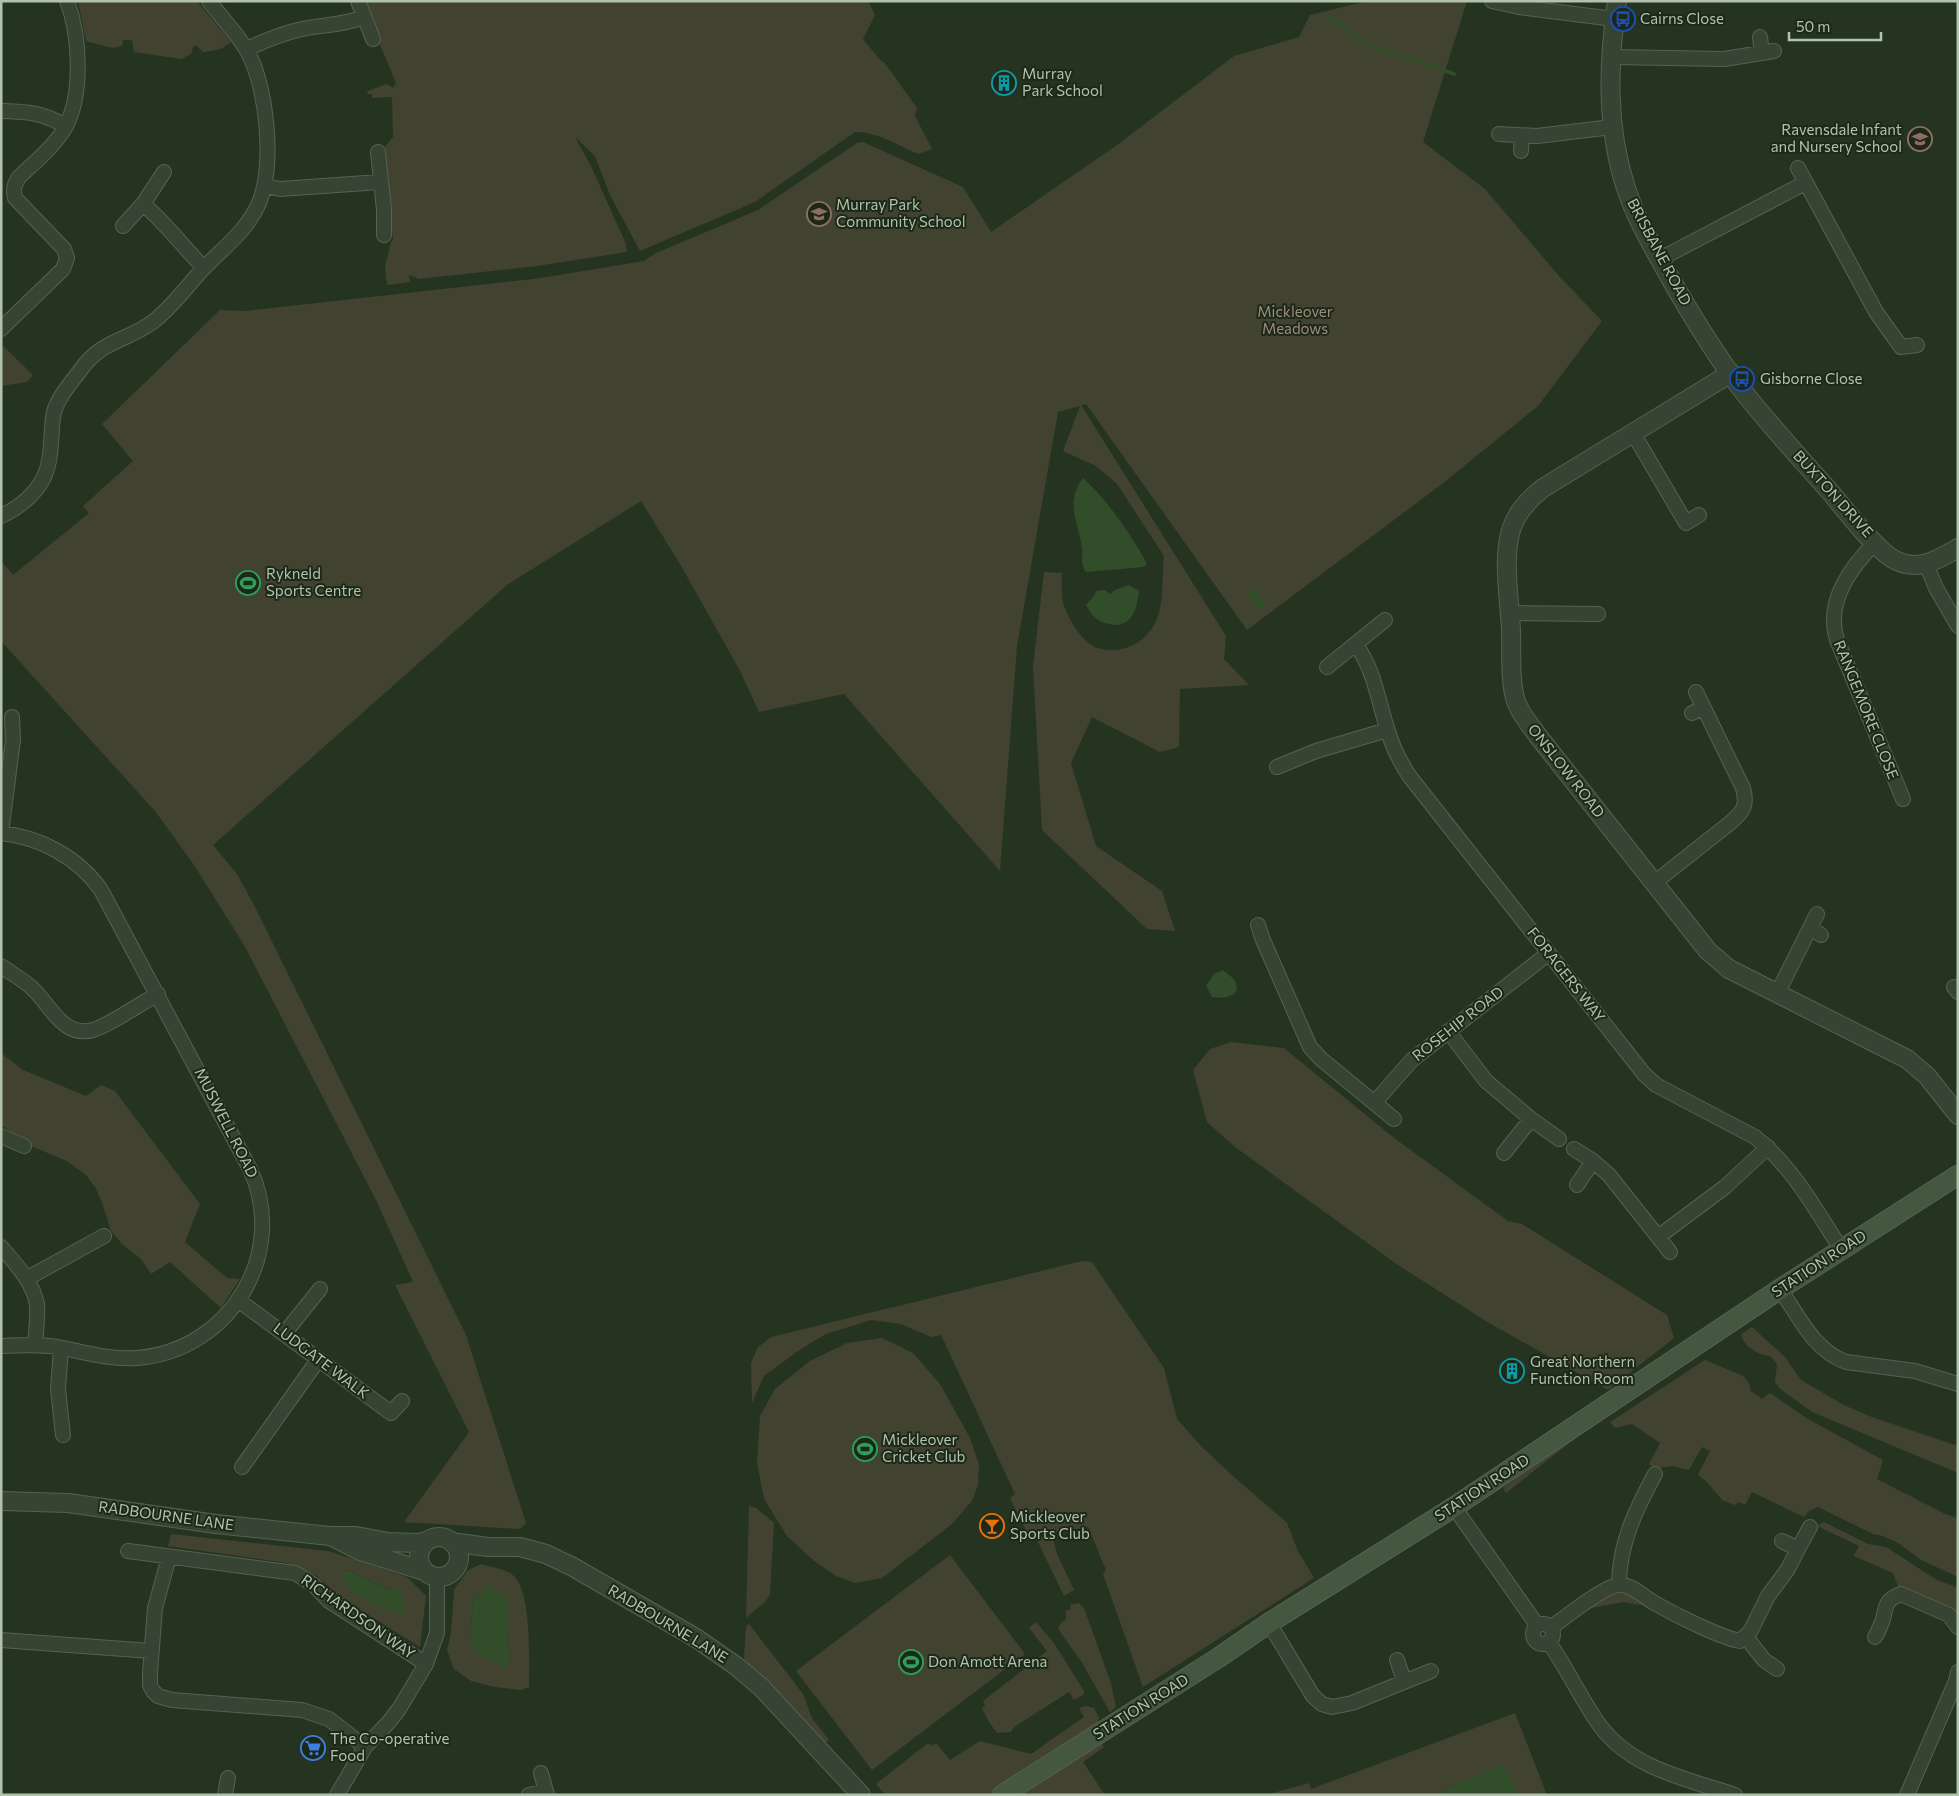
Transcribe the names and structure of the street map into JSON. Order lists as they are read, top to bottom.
{
  "streets": {
    "main road": ["STATION ROAD"],
    "street": [
      "BRISBANE ROAD",
      "BUXTON DRIVE",
      "RANGEMORE CLOSE",
      "ONSLOW ROAD",
      "FORAGERS WAY",
      "ROSEHIP ROAD",
      "MUSWELL ROAD",
      "LUDGATE WALK",
      "RADBOURNE LANE",
      "RICHARDSON WAY"
    ]
  },
  "crossings": [
    ["BRISBANE ROAD", "BUXTON DRIVE"],
    ["BRISBANE ROAD", "ONSLOW ROAD"],
    ["BUXTON DRIVE", "RANGEMORE CLOSE"],
    ["BUXTON DRIVE", "ONSLOW ROAD"],
    ["FORAGERS WAY", "ROSEHIP ROAD"],
    ["FORAGERS WAY", "STATION ROAD"],
    ["MUSWELL ROAD", "LUDGATE WALK"]
  ],
  "parks": ["Mickleover Meadows"],
  "places": {
    "bus stop": ["Cairns Close", "Gisborne Close"],
    "building": ["Murray Park School", "Great Northern Function Room"],
    "school or university": ["Ravensdale Infant and Nursery School", "Murray Park Community School"],
    "sports": ["Rykneld Sports Centre", "Mickleover Cricket Club", "Don Amott Arena"],
    "bar": ["Mickleover Sports Club"],
    "supermarket": ["The Co-operative Food"]
  },
  "scale_bar": "50 m"
}
